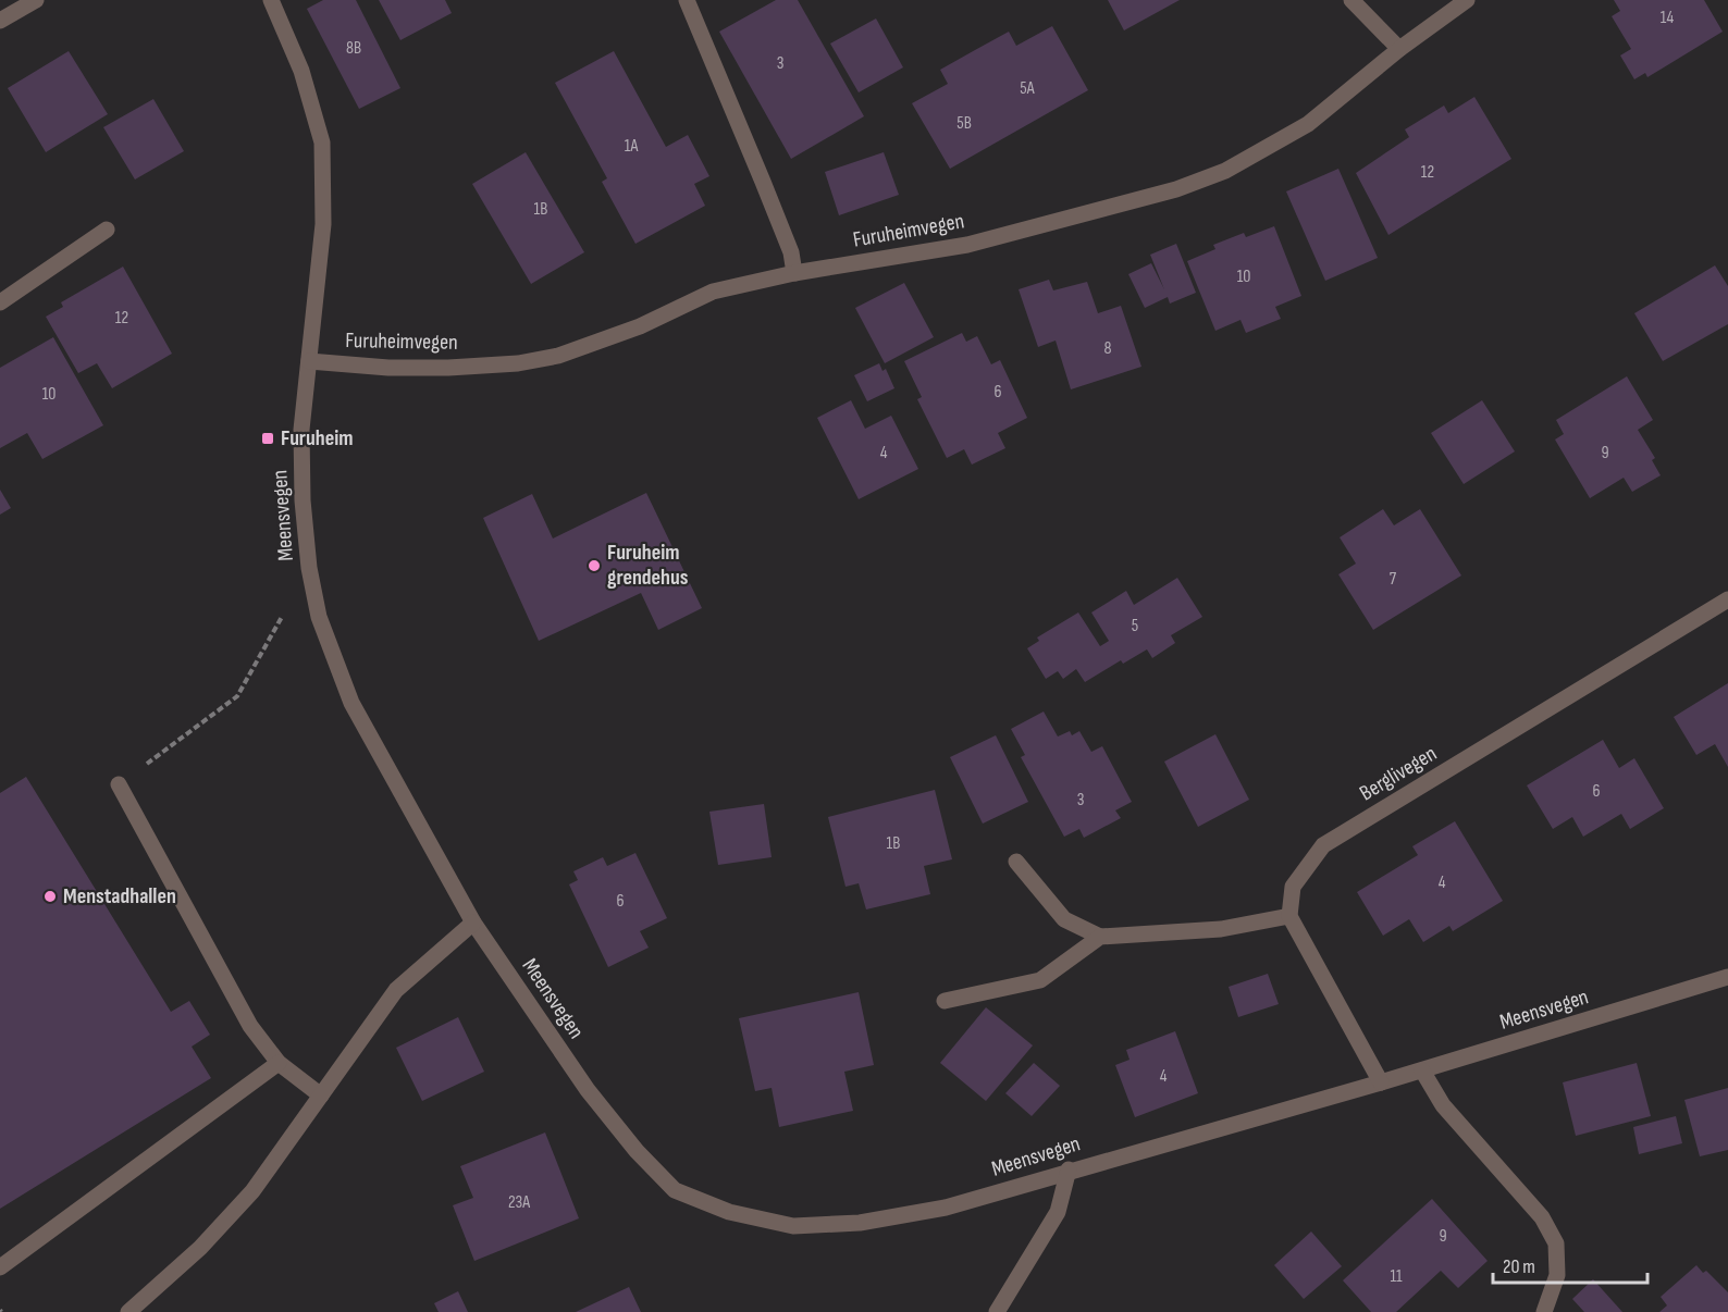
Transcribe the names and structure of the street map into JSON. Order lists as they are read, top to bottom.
{
  "streets": {
    "street": ["Furuheimvegen", "Meensvegen", "Berglivegen"]
  },
  "crossings": [
    ["Furuheimvegen", "Meensvegen"]
  ],
  "places": {
    "transit": ["Furuheim"],
    "other": ["Furuheim grendehus", "Menstadhallen"]
  },
  "house_numbers": [
    "14",
    "8B",
    "3",
    "5A",
    "5B",
    "1A",
    "12",
    "1B",
    "10",
    "12",
    "8",
    "6",
    "10",
    "4",
    "9",
    "7",
    "5",
    "6",
    "3",
    "1B",
    "4",
    "6",
    "4",
    "23A",
    "9",
    "11"
  ],
  "scale_bar": "20 m"
}
